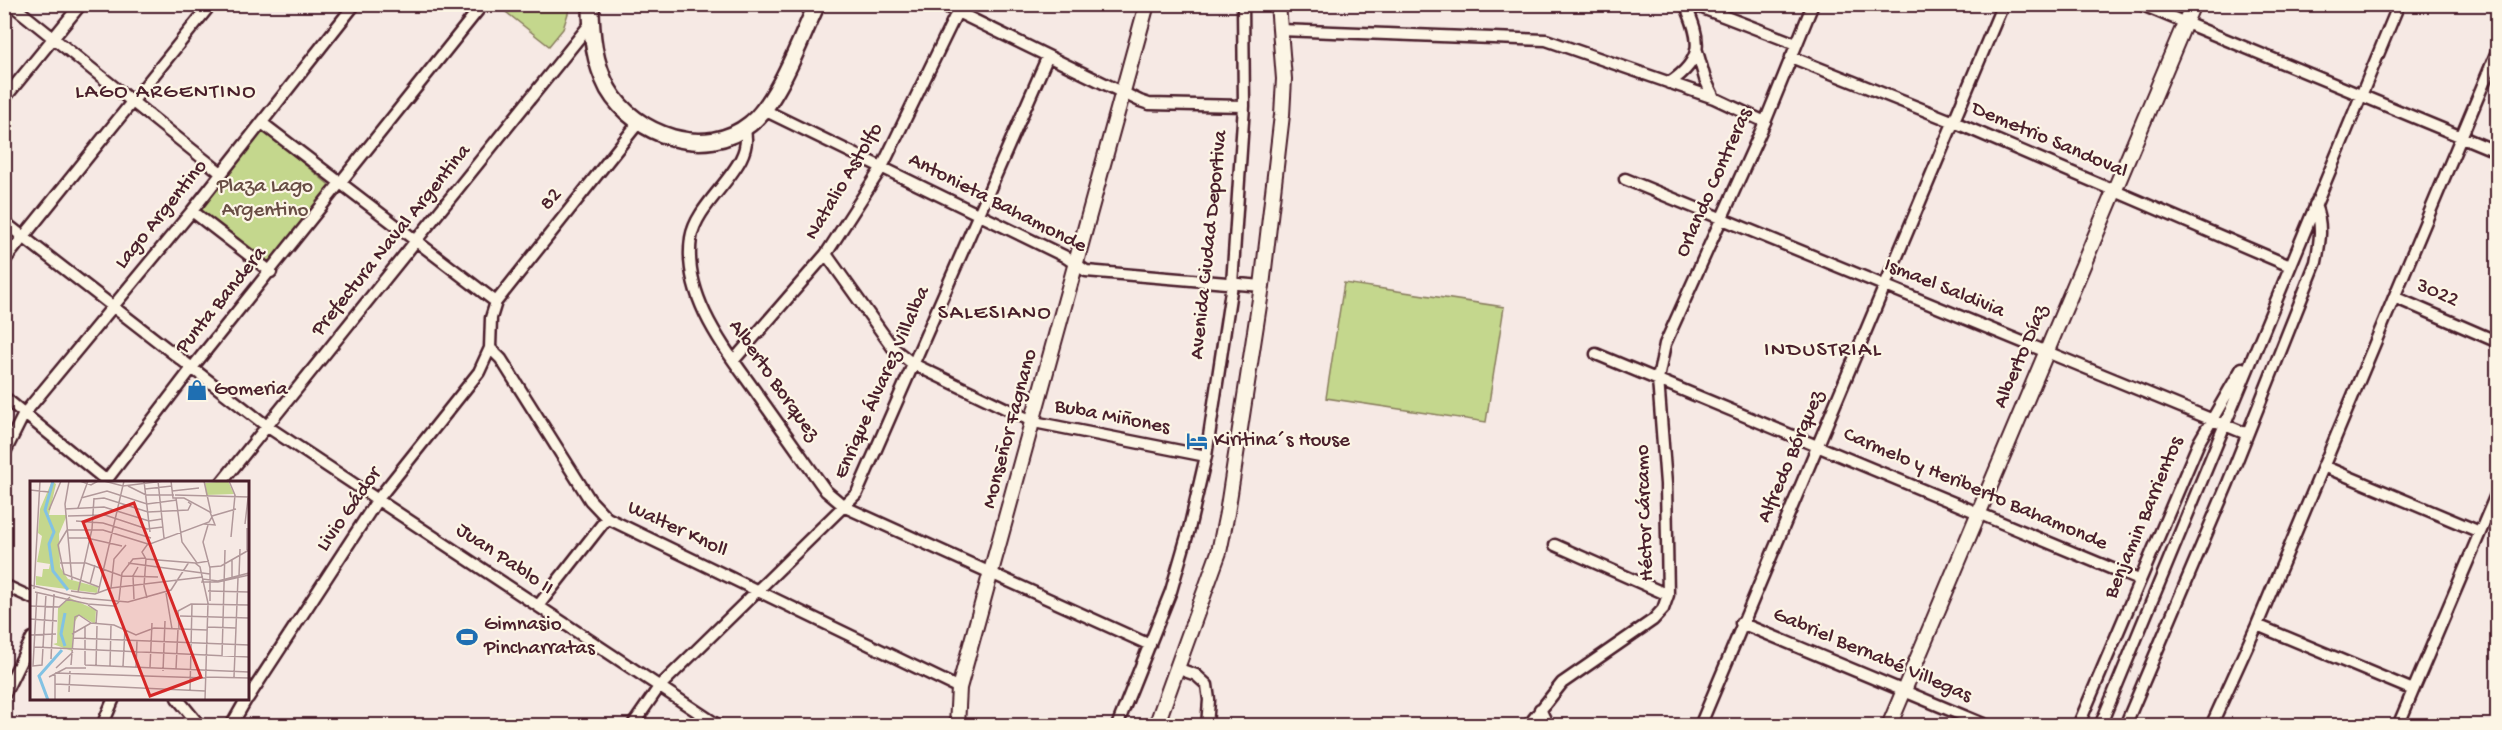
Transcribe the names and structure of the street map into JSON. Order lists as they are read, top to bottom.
{
  "streets": {
    "street": [
      "Demetrio Sandoval",
      "Natalio Astolfo",
      "Orlando Contreras",
      "82",
      "Antonieta Bahamonde",
      "Lago Argentino",
      "Prefectura Naval Argentina",
      "Avenida Ciudad Deportiva",
      "Ismael Saldivia",
      "3022",
      "Punta Bandera",
      "Alberto Díaz",
      "Alberto Borquez",
      "Enrique Álvarez Villalba",
      "Buba Miñones",
      "Monseñor Fagnano",
      "Alfredo Bórquez",
      "Carmelo y Heriberto Bahamonde",
      "Livio Gádor",
      "Héctor Cárcamo",
      "Benjamin Barrientos",
      "Walter Knoll",
      "Juan Pablo II",
      "Gabriel Bernabé Villegas"
    ]
  },
  "crossings": [
    ["Demetrio Sandoval", "Orlando Contreras"],
    ["Demetrio Sandoval", "Alberto Díaz"],
    ["Demetrio Sandoval", "Alfredo Bórquez"],
    ["Demetrio Sandoval", "Benjamin Barrientos"],
    ["Natalio Astolfo", "Antonieta Bahamonde"],
    ["Natalio Astolfo", "Alberto Borquez"],
    ["Natalio Astolfo", "Buba Miñones"],
    ["Orlando Contreras", "Ismael Saldivia"],
    ["Orlando Contreras", "Carmelo y Heriberto Bahamonde"],
    ["Orlando Contreras", "Héctor Cárcamo"],
    ["Antonieta Bahamonde", "Avenida Ciudad Deportiva"],
    ["Antonieta Bahamonde", "Enrique Álvarez Villalba"],
    ["Antonieta Bahamonde", "Monseñor Fagnano"],
    ["Lago Argentino", "Juan Pablo II"],
    ["Prefectura Naval Argentina", "Juan Pablo II"],
    ["Avenida Ciudad Deportiva", "Alberto Borquez"],
    ["Avenida Ciudad Deportiva", "Buba Miñones"],
    ["Ismael Saldivia", "Alberto Díaz"],
    ["Ismael Saldivia", "Alfredo Bórquez"],
    ["Ismael Saldivia", "Benjamin Barrientos"],
    ["Punta Bandera", "Juan Pablo II"],
    ["Alberto Díaz", "Carmelo y Heriberto Bahamonde"],
    ["Alberto Díaz", "Gabriel Bernabé Villegas"],
    ["Alberto Borquez", "Enrique Álvarez Villalba"],
    ["Alberto Borquez", "Monseñor Fagnano"],
    ["Enrique Álvarez Villalba", "Buba Miñones"],
    ["Enrique Álvarez Villalba", "Walter Knoll"],
    ["Enrique Álvarez Villalba", "Juan Pablo II"],
    ["Buba Miñones", "Monseñor Fagnano"],
    ["Monseñor Fagnano", "Walter Knoll"],
    ["Alfredo Bórquez", "Carmelo y Heriberto Bahamonde"],
    ["Alfredo Bórquez", "Gabriel Bernabé Villegas"],
    ["Carmelo y Heriberto Bahamonde", "Héctor Cárcamo"],
    ["Carmelo y Heriberto Bahamonde", "Benjamin Barrientos"],
    ["Livio Gádor", "Walter Knoll"],
    ["Livio Gádor", "Juan Pablo II"]
  ],
  "districts": ["LAGO ARGENTINO", "SALESIANO", "INDUSTRIAL"],
  "parks": ["Plaza Lago Argentino"],
  "places": {
    "shop": ["Gomeria"],
    "hotel": ["Kiritina´s House"],
    "sports": ["Gimnasio Pincharratas"]
  }
}
